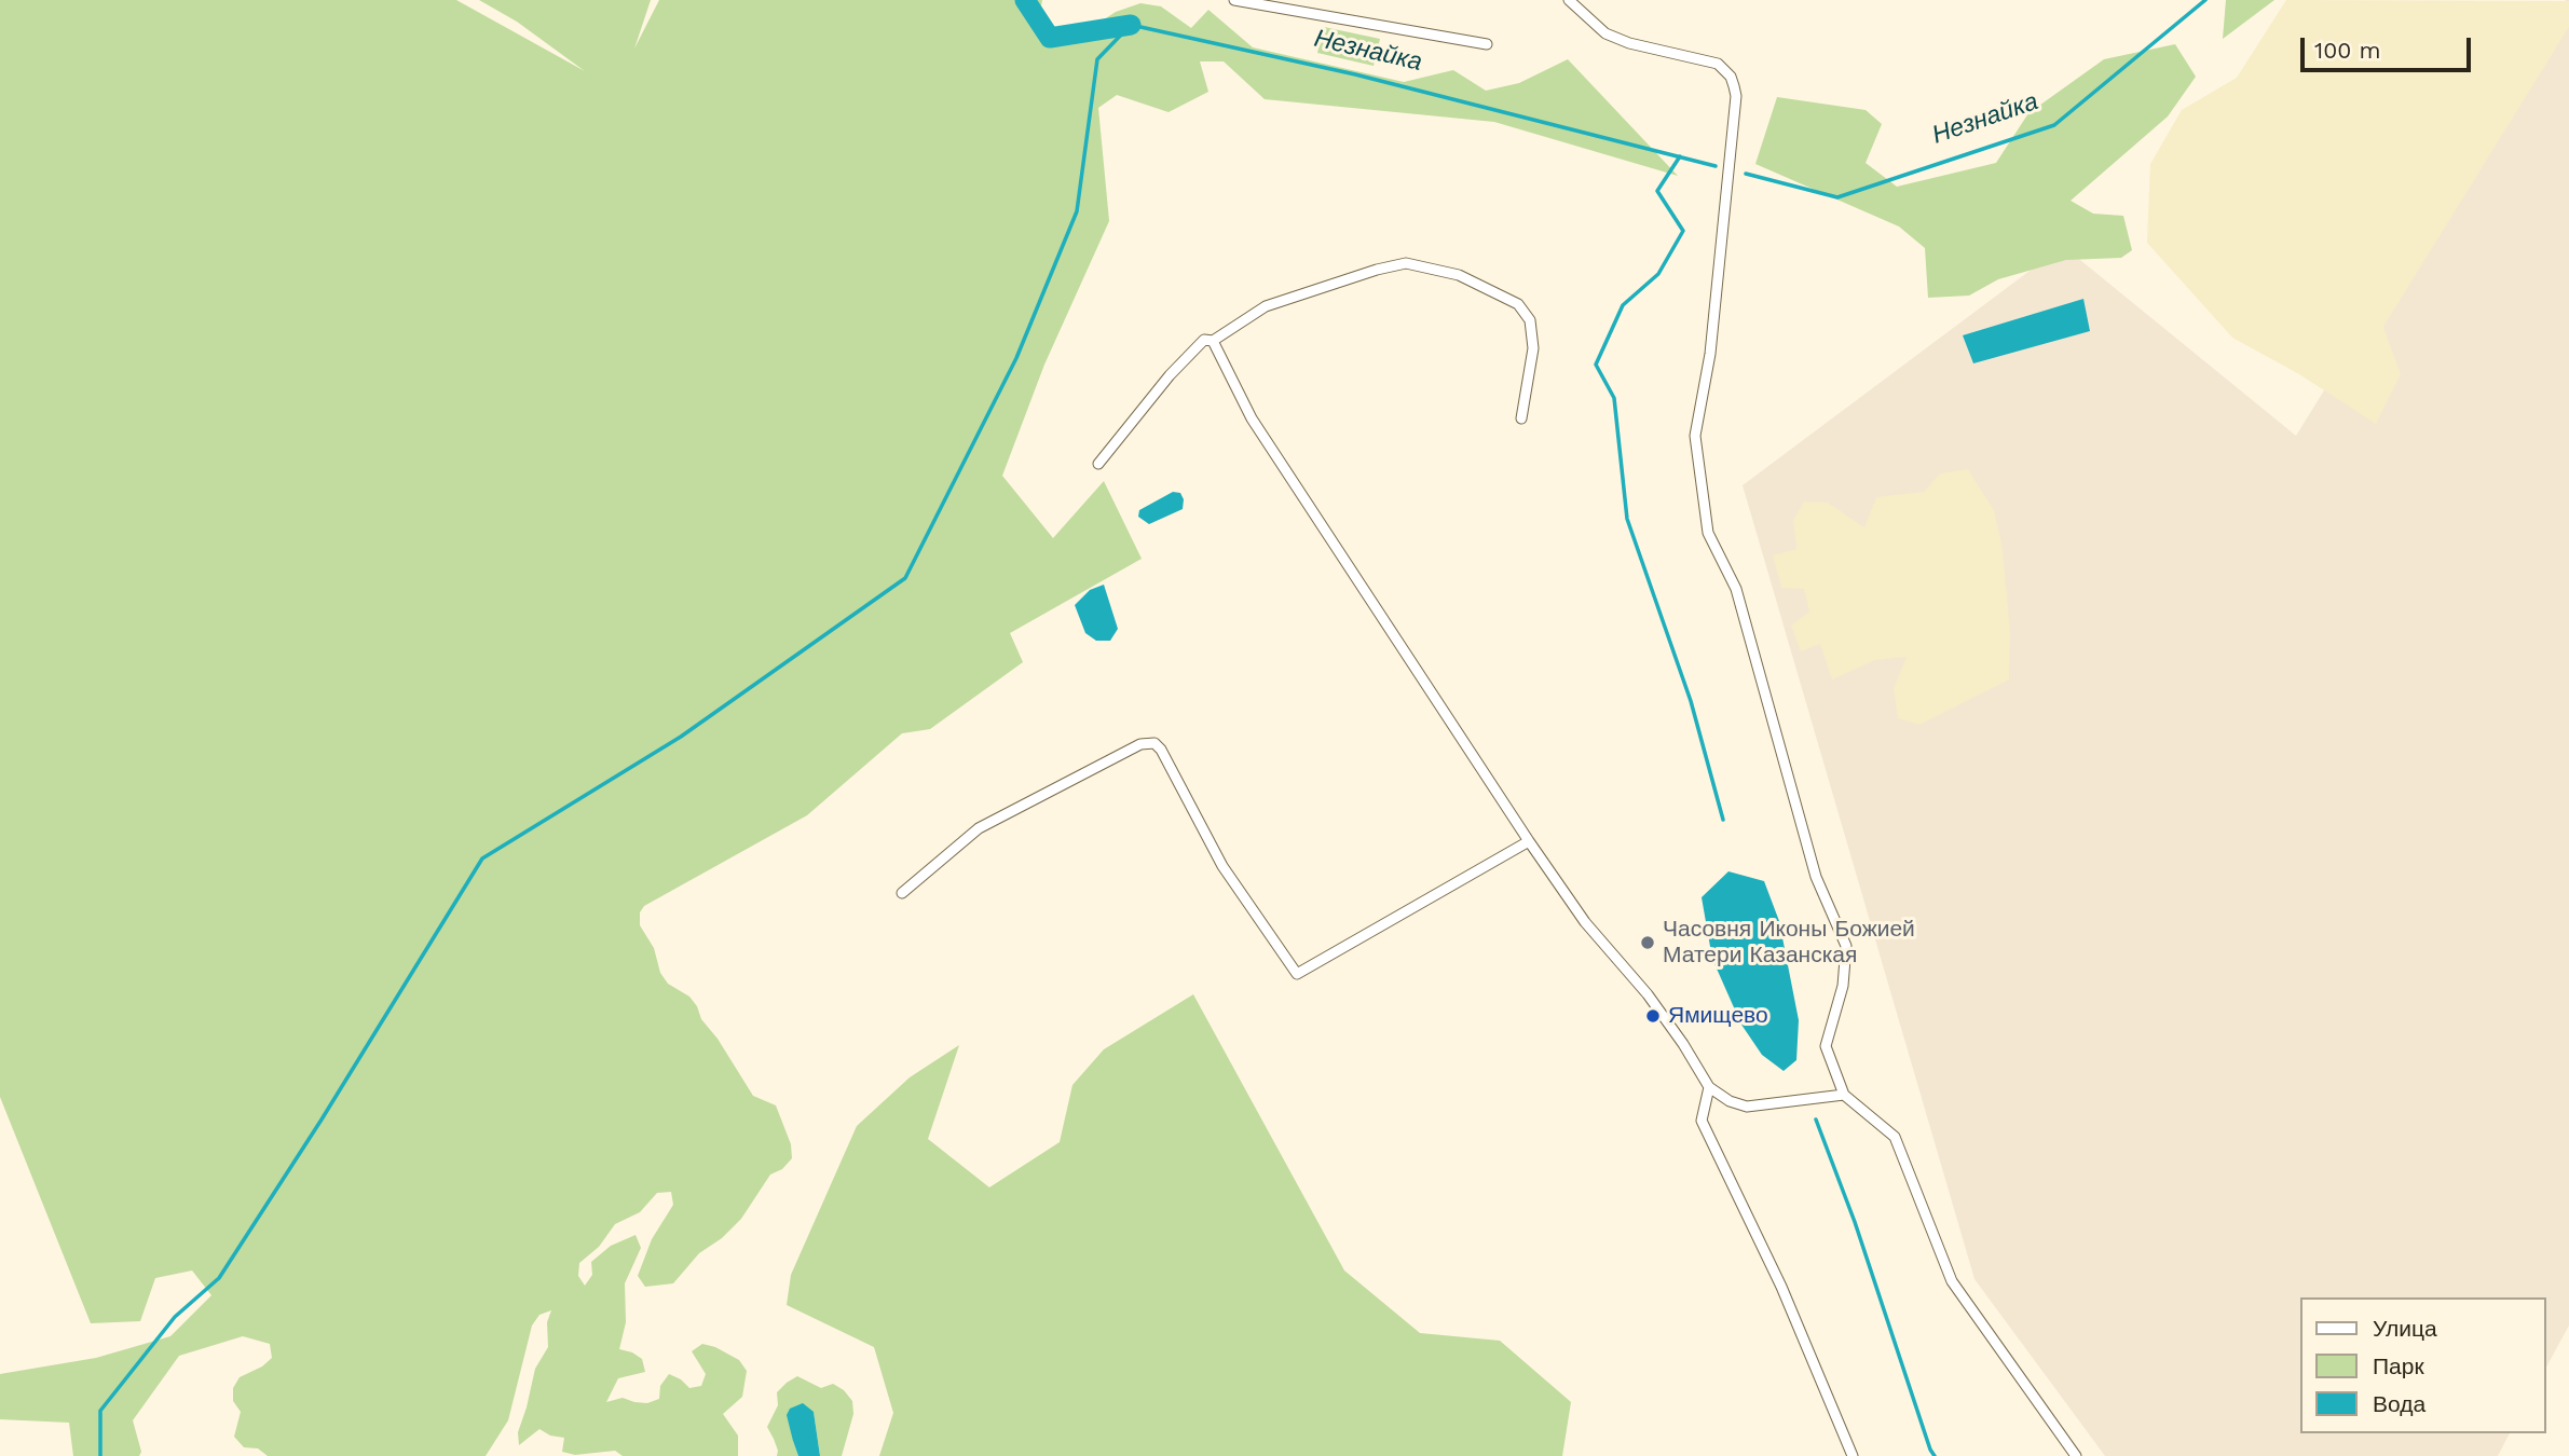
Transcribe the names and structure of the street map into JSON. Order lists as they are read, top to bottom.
{
  "water": ["Незнайка"],
  "places": ["Часовня Иконы Божией Матери Казанская", "Ямищево"],
  "legend": ["Улица", "Парк", "Вода"],
  "scale_bar": "100 m"
}
